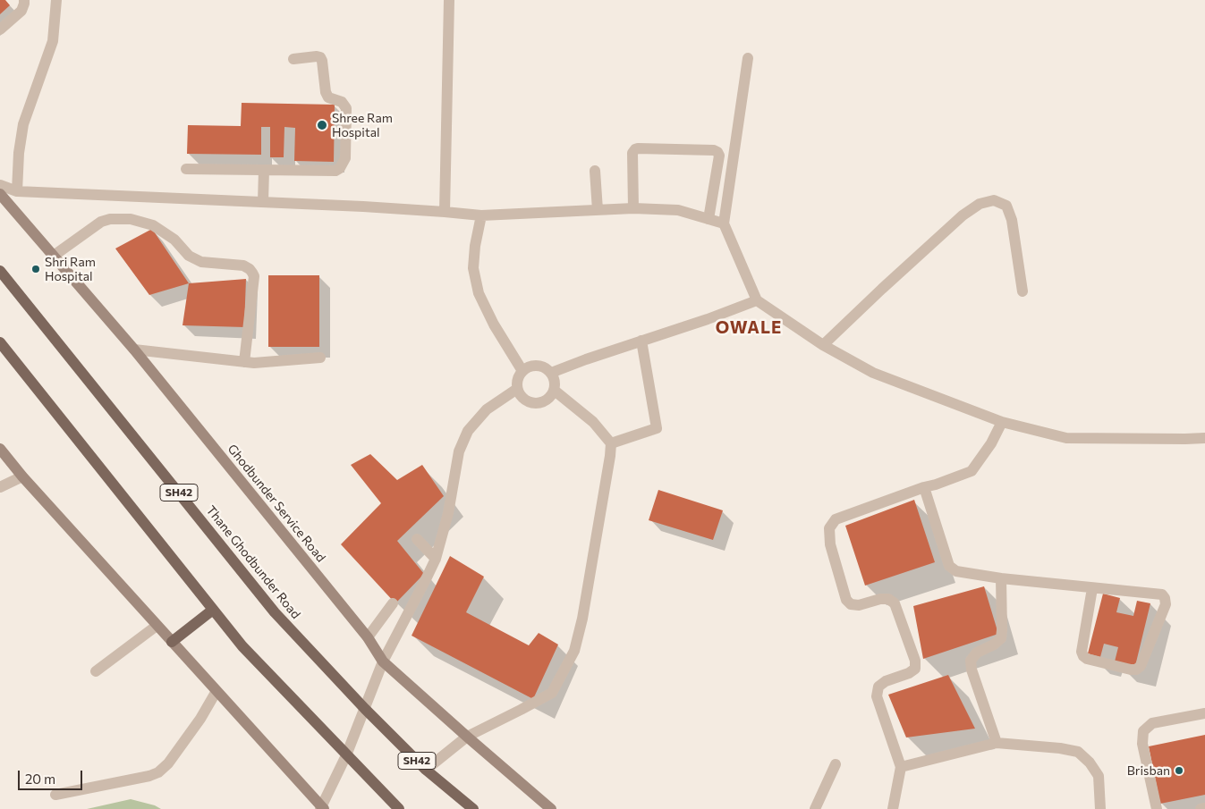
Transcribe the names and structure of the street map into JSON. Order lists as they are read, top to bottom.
{
  "streets": {
    "main road": ["SH42", "Thane Ghodbunder Road"],
    "street": ["Ghodbunder Service Road"]
  },
  "districts": ["OWALE"],
  "places": ["Shree Ram Hospital", "Shri Ram Hospital", "Brisban"],
  "scale_bar": "20 m"
}
